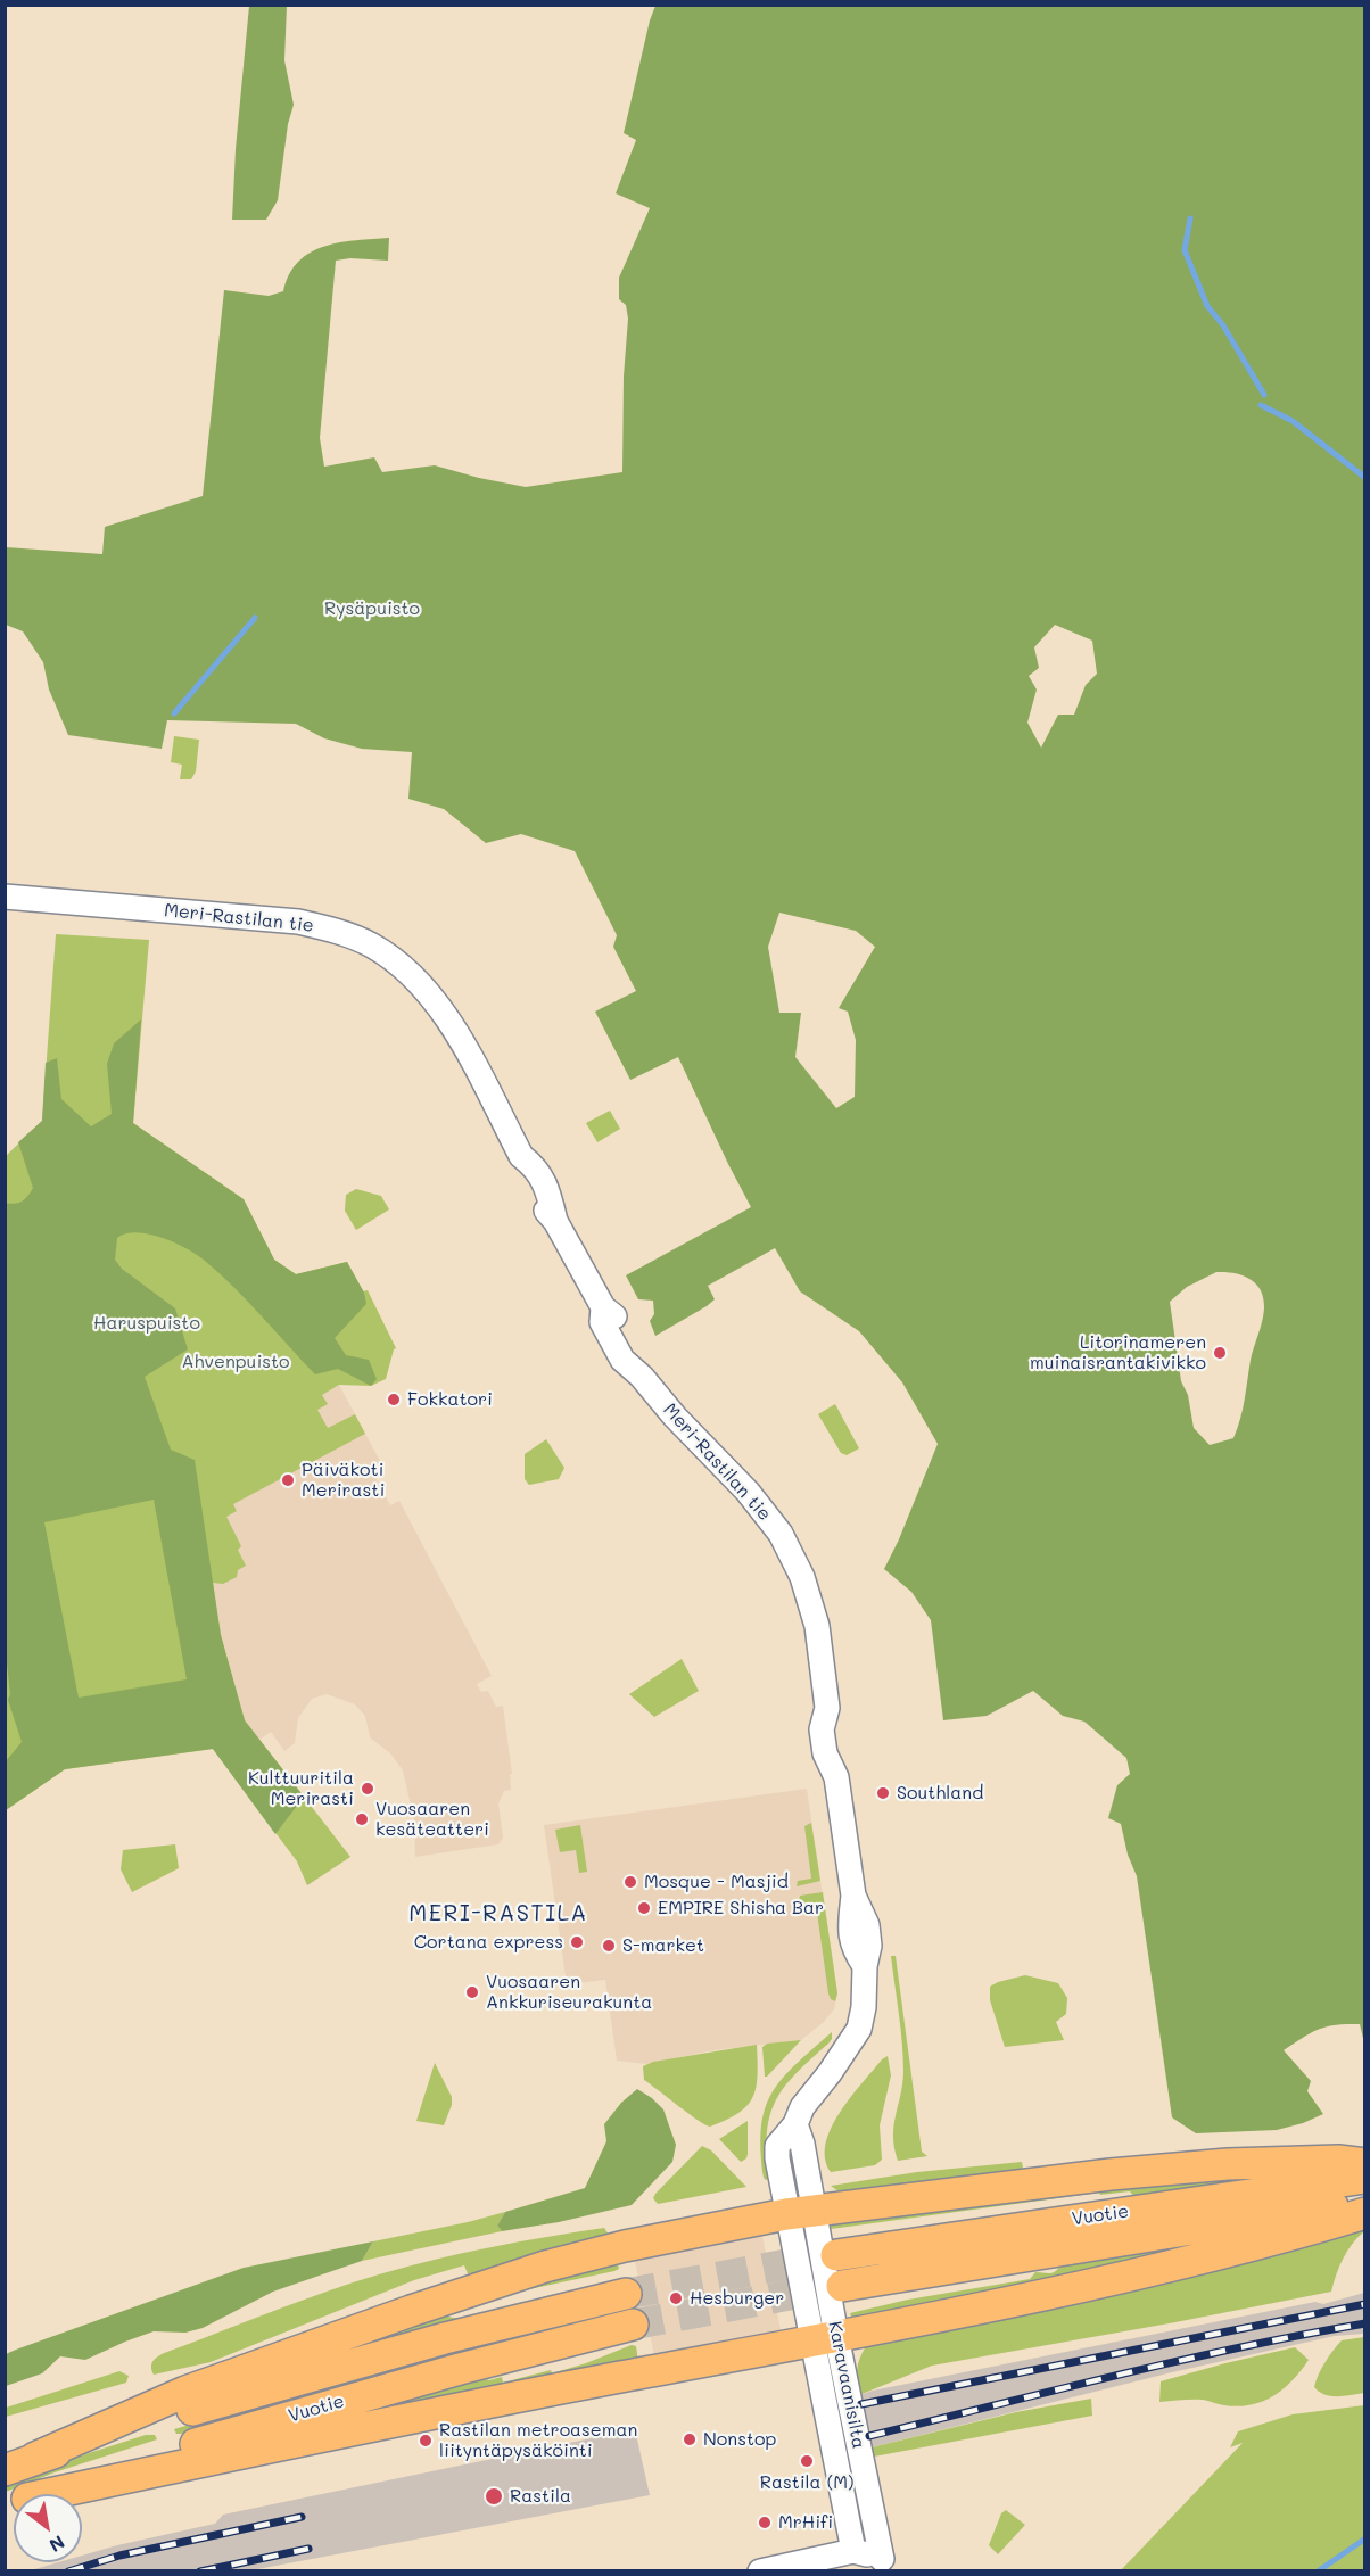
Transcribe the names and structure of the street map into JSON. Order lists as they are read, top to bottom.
{
  "streets": {
    "main road": ["Vuotie"],
    "street": ["Meri-Rastilan tie", "Karavaanisilta"]
  },
  "crossings": [
    ["Meri-Rastilan tie", "Karavaanisilta"]
  ],
  "districts": ["MERI-RASTILA"],
  "parks": ["Rysäpuisto", "Haruspuisto", "Ahvenpuisto"],
  "places": [
    "Litorinameren muinaisrantakivikko",
    "Fokkatori",
    "Päiväkoti Merirasti",
    "Kulttuuritila Merirasti",
    "Southland",
    "Vuosaaren kesäteatteri",
    "Mosque - Masjid",
    "EMPIRE Shisha Bar",
    "Cortana express",
    "S-market",
    "Vuosaaren Ankkuriseurakunta",
    "Hesburger",
    "Nonstop",
    "Rastilan metroaseman liityntäpysäköinti",
    "Rastila (M)",
    "Rastila",
    "MrHifi"
  ],
  "north": "bottom right"
}
